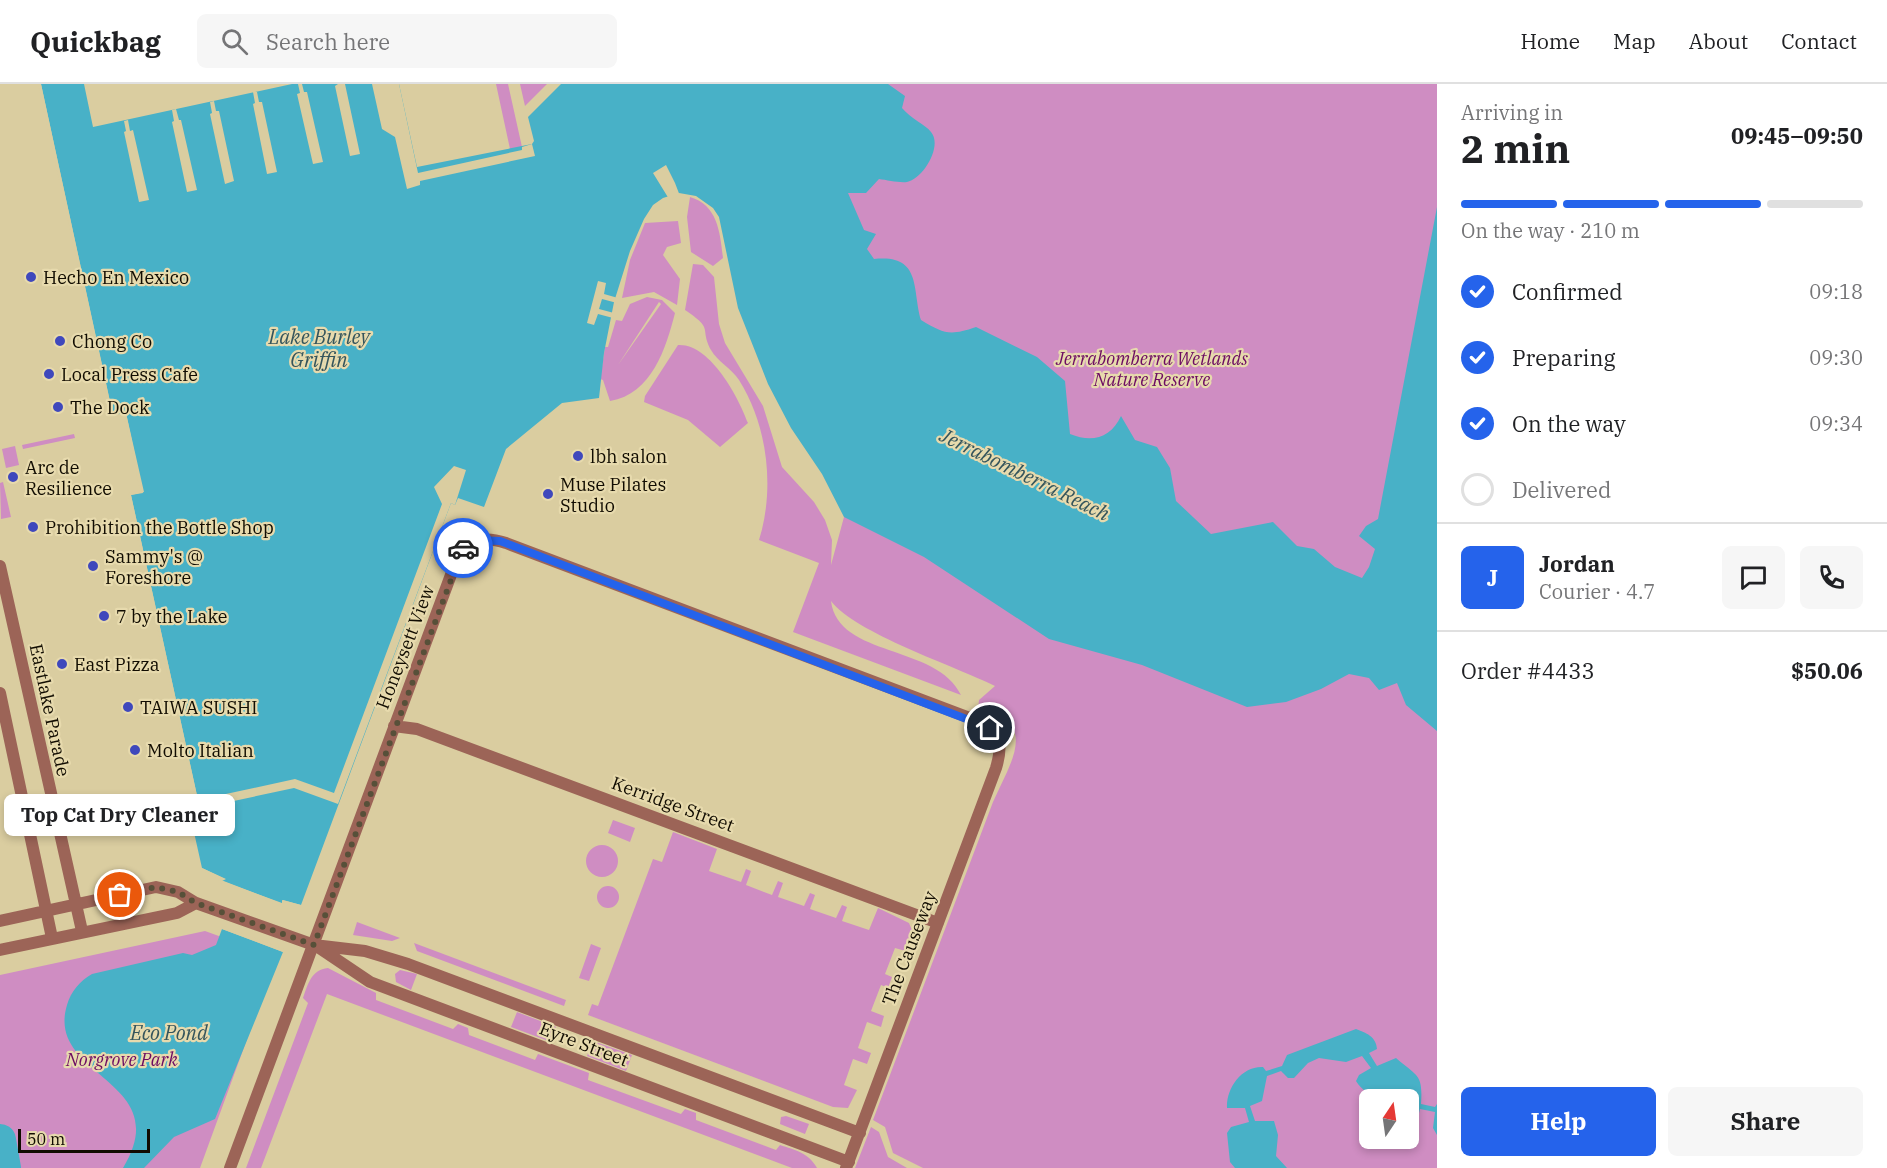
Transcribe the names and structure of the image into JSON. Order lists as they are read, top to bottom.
{
  "streets": {
    "street": [
      "Honeysett View",
      "Eastlake Parade",
      "Kerridge Street",
      "The Causeway",
      "Eyre Street"
    ]
  },
  "crossings": [
    ["Honeysett View", "Kerridge Street"],
    ["Honeysett View", "The Causeway"],
    ["Honeysett View", "Eyre Street"],
    ["Eastlake Parade", "Eyre Street"],
    ["Kerridge Street", "The Causeway"],
    ["The Causeway", "Eyre Street"]
  ],
  "water": ["Lake Burley Griffin", "Jerrabomberra Reach", "Eco Pond"],
  "parks": ["Jerrabomberra Wetlands Nature Reserve", "Norgrove Park"],
  "places": [
    "Hecho En Mexico",
    "Chong Co",
    "Local Press Cafe",
    "The Dock",
    "lbh salon",
    "Arc de Resilience",
    "Muse Pilates Studio",
    "Prohibition the Bottle Shop",
    "Sammy's @ Foreshore",
    "7 by the Lake",
    "East Pizza",
    "TAIWA SUSHI",
    "Molto Italian",
    "Top Cat Dry Cleaner"
  ],
  "scale_bar": "50 m",
  "north": "top",
  "page": {
    "header": "Quickbag",
    "search": "Search here",
    "nav": [
      "Home",
      "Map",
      "About",
      "Contact"
    ],
    "heading": ["2 min", "Arriving in", "09:45–09:50"],
    "panel": [
      "Jordan",
      "Courier · 4.7",
      "Order #4433",
      "$50.06"
    ],
    "bar": "On the way · 210 m",
    "list": [
      ["Confirmed", "09:18"],
      ["Preparing", "09:30"],
      ["On the way", "09:34"],
      "Delivered"
    ],
    "round": "J",
    "bubble": "Top Cat Dry Cleaner",
    "buttons": ["Help", "Share"],
    "scale": "50 m"
  }
}
